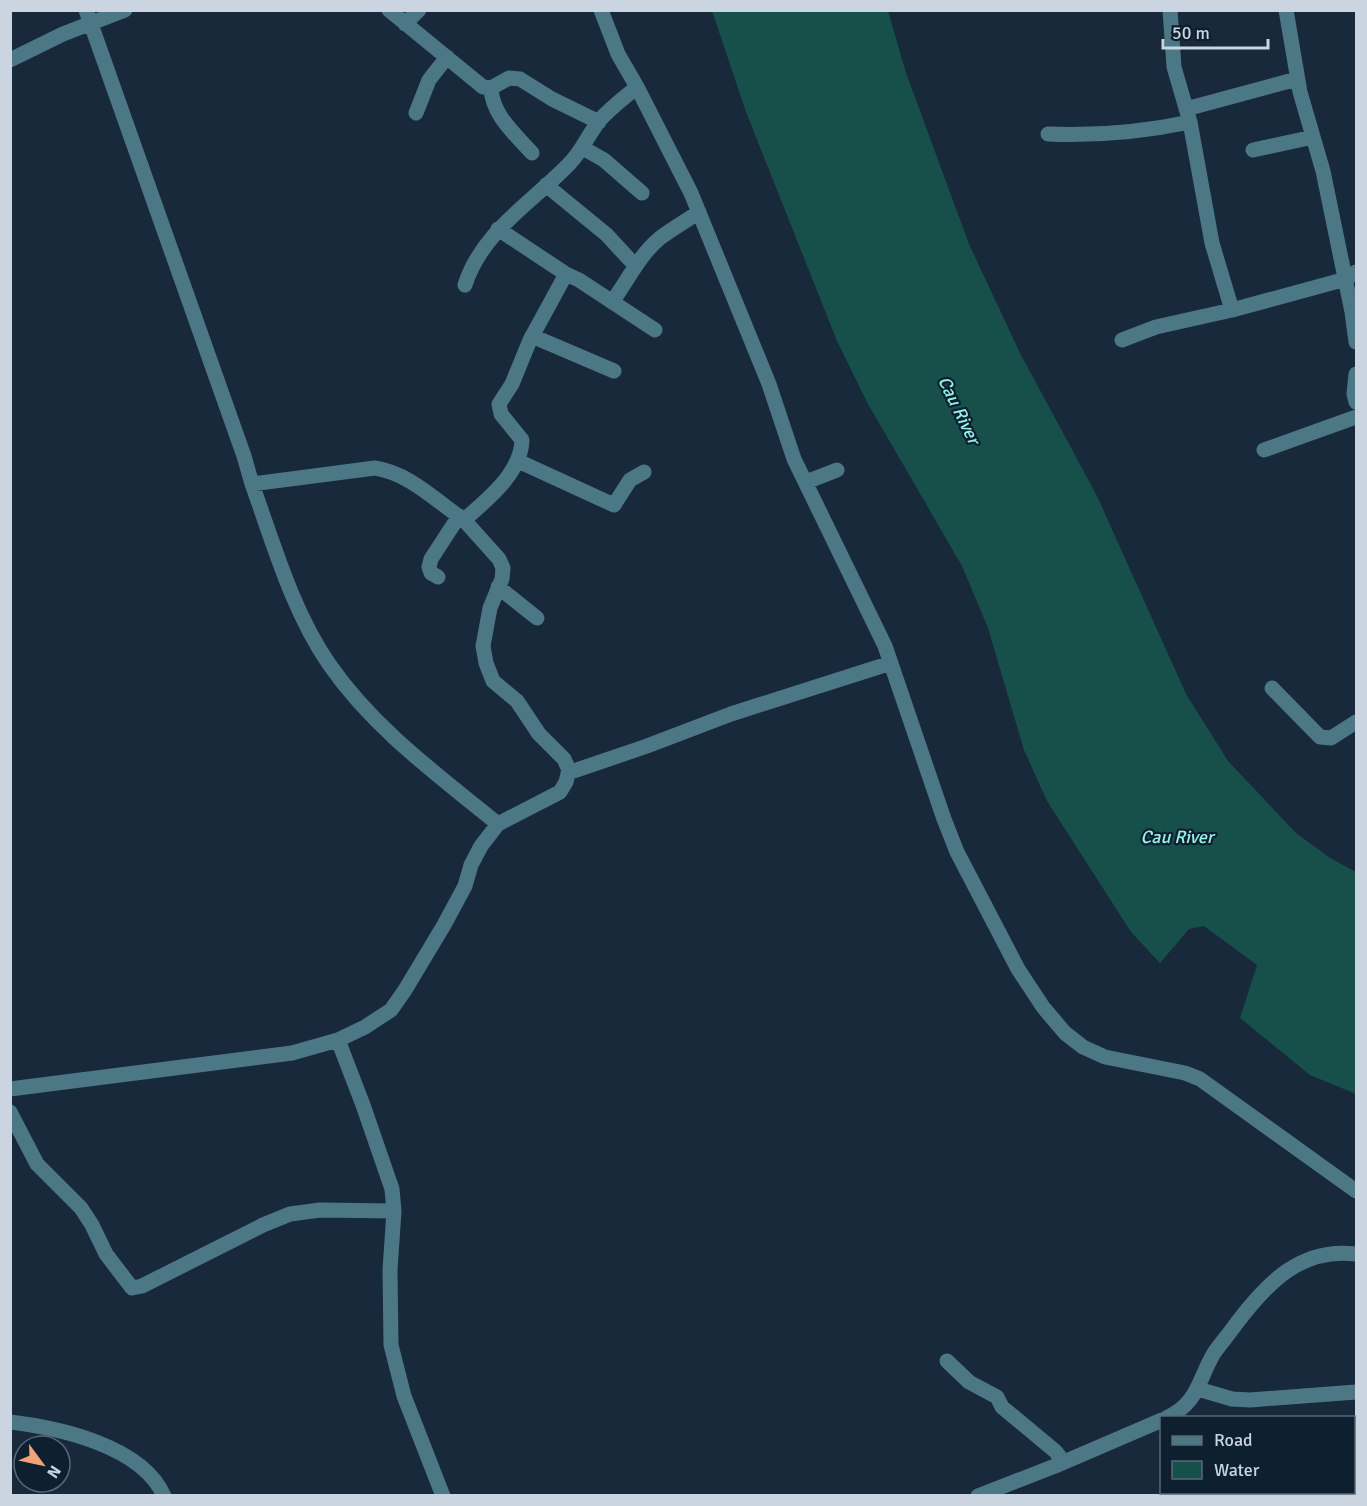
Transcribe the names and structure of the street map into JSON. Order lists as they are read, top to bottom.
{
  "water": ["Cau River"],
  "legend": ["Road", "Water"],
  "scale_bar": "50 m",
  "north": "bottom right"
}
